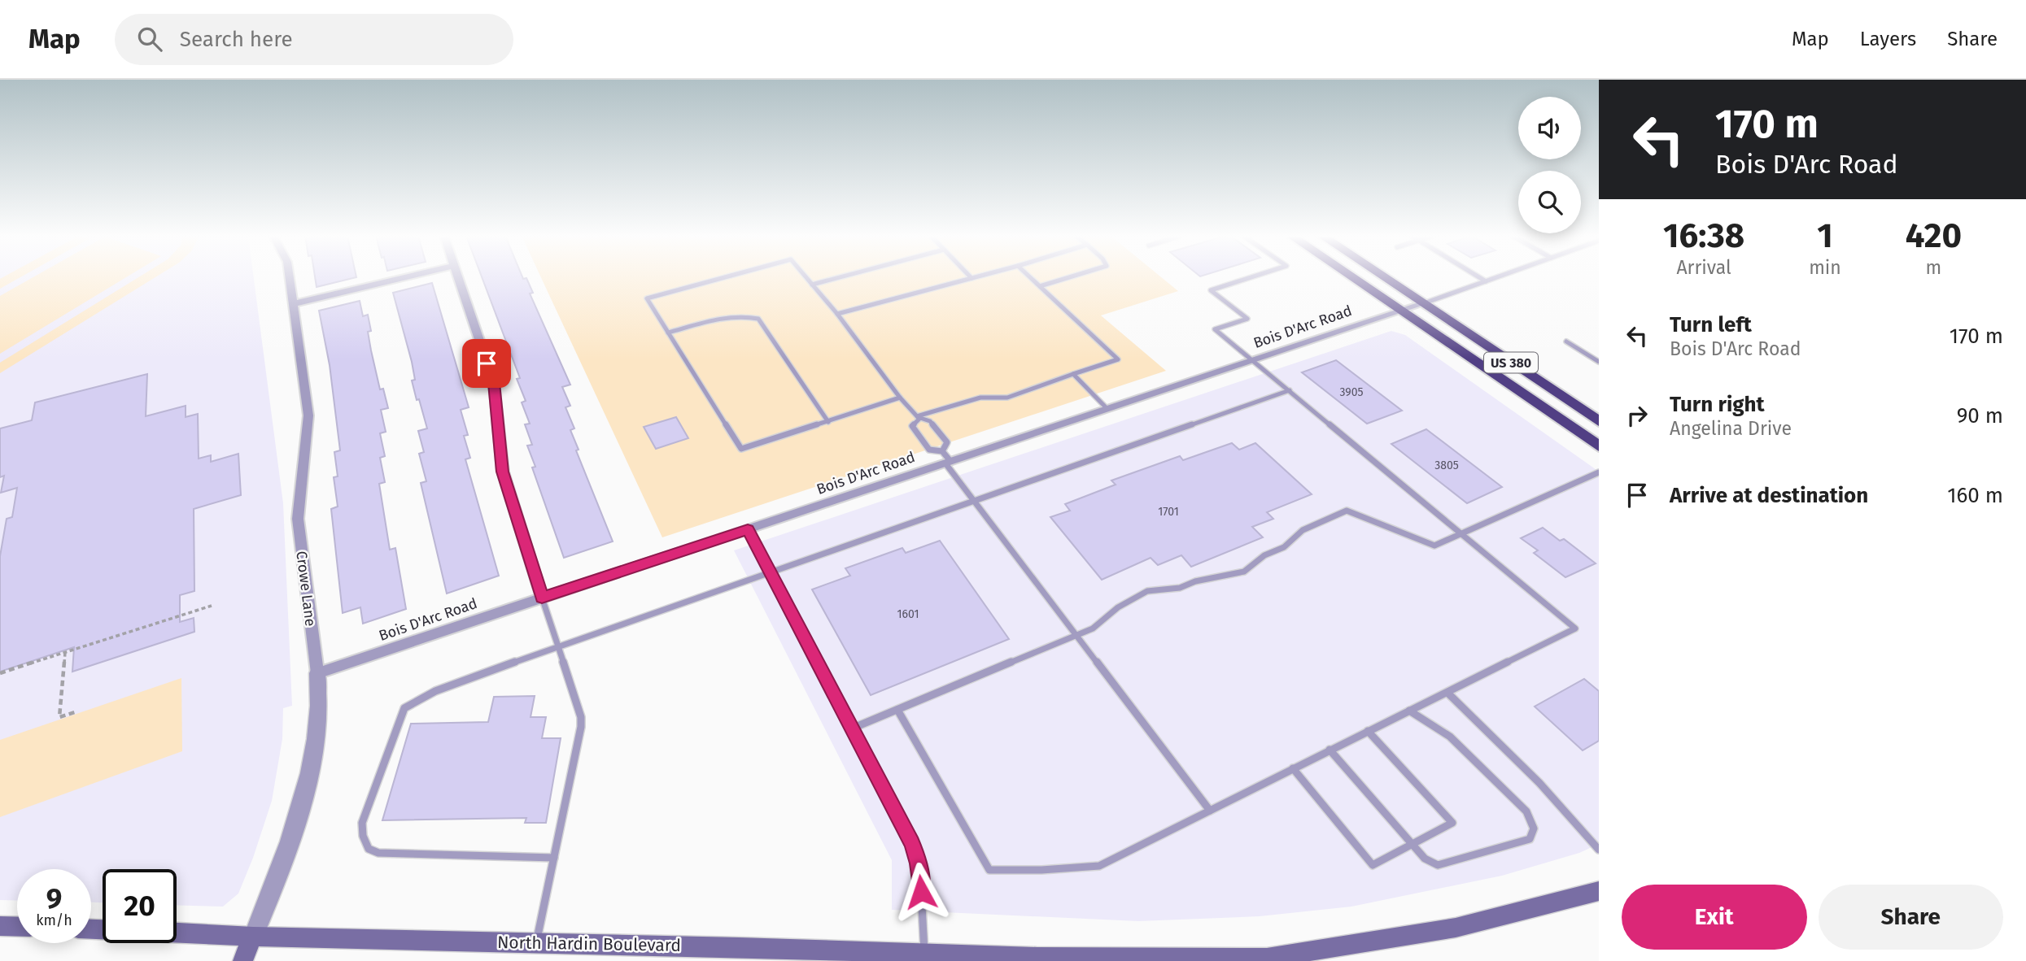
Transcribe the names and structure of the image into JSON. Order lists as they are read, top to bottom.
{
  "streets": {
    "highway": ["US 380"],
    "main road": ["North Hardin Boulevard"],
    "street": ["Bois D'Arc Road", "Crowe Lane"]
  },
  "crossings": [
    ["Bois D'Arc Road", "US 380"],
    ["Bois D'Arc Road", "Crowe Lane"],
    ["Crowe Lane", "North Hardin Boulevard"]
  ],
  "house_numbers": [
    "3905",
    "3805",
    "1701",
    "1601"
  ],
  "page": {
    "header": "Map",
    "search": "Search here",
    "nav": ["Map", "Layers", "Share"],
    "turn": ["170 m", "Bois D'Arc Road"],
    "eta": [
      "16:38",
      "Arrival",
      "1",
      "min",
      "420",
      "m"
    ],
    "list": [
      {
        "name": "Turn left",
        "note": "Bois D'Arc Road",
        "value": "170 m"
      },
      {
        "name": "Turn right",
        "note": "Angelina Drive",
        "value": "90 m"
      },
      {
        "name": "Arrive at destination",
        "value": "160 m"
      }
    ],
    "speed": "9 km/h",
    "limit": "20",
    "buttons": ["Exit", "Share"]
  }
}
